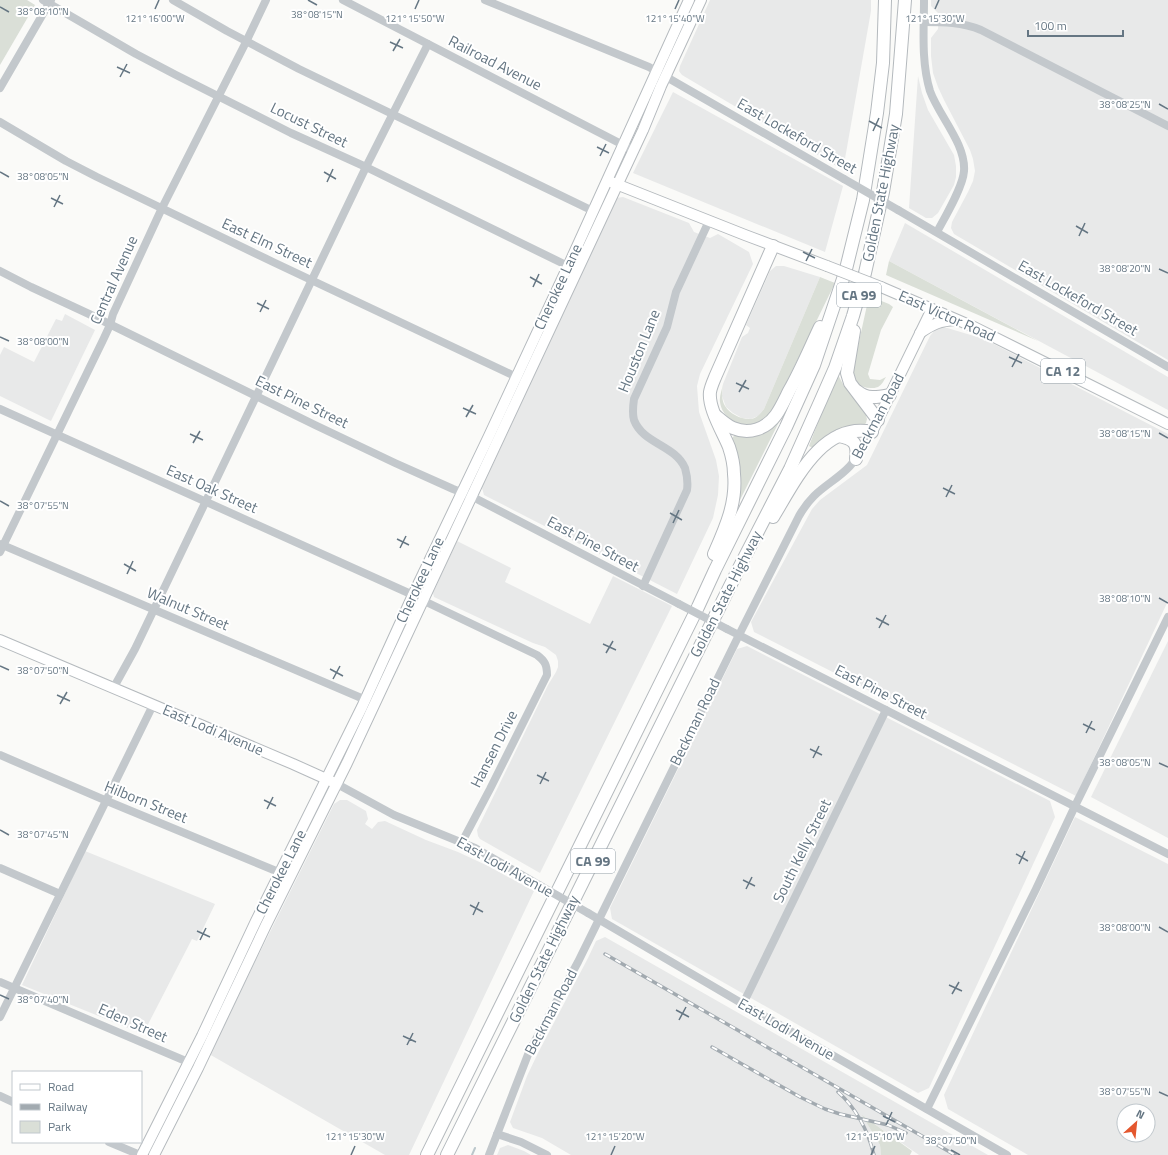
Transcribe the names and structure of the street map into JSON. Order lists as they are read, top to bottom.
{
  "streets": {
    "highway": ["Golden State Highway", "CA 99"],
    "main road": [
      "Cherokee Lane",
      "East Victor Road",
      "CA 12",
      "Beckman Road",
      "East Lodi Avenue"
    ],
    "street": [
      "Railroad Avenue",
      "Locust Street",
      "East Lockeford Street",
      "East Elm Street",
      "Central Avenue",
      "Houston Lane",
      "East Pine Street",
      "East Oak Street",
      "Walnut Street",
      "Hansen Drive",
      "Hilborn Street",
      "South Kelly Street",
      "Eden Street"
    ]
  },
  "crossings": [
    ["Railroad Avenue", "Cherokee Lane"],
    ["Locust Street", "Central Avenue"],
    ["Locust Street", "Cherokee Lane"],
    ["East Lockeford Street", "Cherokee Lane"],
    ["East Elm Street", "Central Avenue"],
    ["East Elm Street", "Cherokee Lane"],
    ["Central Avenue", "East Pine Street"],
    ["Central Avenue", "East Oak Street"],
    ["Central Avenue", "Walnut Street"],
    ["Cherokee Lane", "East Victor Road"],
    ["Cherokee Lane", "East Pine Street"],
    ["Cherokee Lane", "East Oak Street"],
    ["Cherokee Lane", "Walnut Street"],
    ["Cherokee Lane", "East Lodi Avenue"],
    ["Cherokee Lane", "Hansen Drive"],
    ["Cherokee Lane", "Hilborn Street"],
    ["Cherokee Lane", "Eden Street"],
    ["East Victor Road", "Houston Lane"],
    ["East Victor Road", "Beckman Road"],
    ["Houston Lane", "East Pine Street"],
    ["East Pine Street", "Beckman Road"],
    ["East Pine Street", "South Kelly Street"],
    ["Beckman Road", "East Lodi Avenue"],
    ["East Lodi Avenue", "Hansen Drive"],
    ["East Lodi Avenue", "South Kelly Street"]
  ],
  "legend": ["Road", "Railway", "Park"],
  "scale_bar": "100 m",
  "north": "top right",
  "coordinates": [
    "38°08'10\"N",
    "38°08'15\"N",
    "121°16'00\"W",
    "121°15'50\"W",
    "121°15'40\"W",
    "121°15'30\"W",
    "38°08'25\"N",
    "38°08'05\"N",
    "38°08'20\"N",
    "38°08'00\"N",
    "38°07'55\"N",
    "38°07'50\"N",
    "38°07'45\"N",
    "38°07'40\"N",
    "121°15'20\"W",
    "121°15'10\"W"
  ]
}
